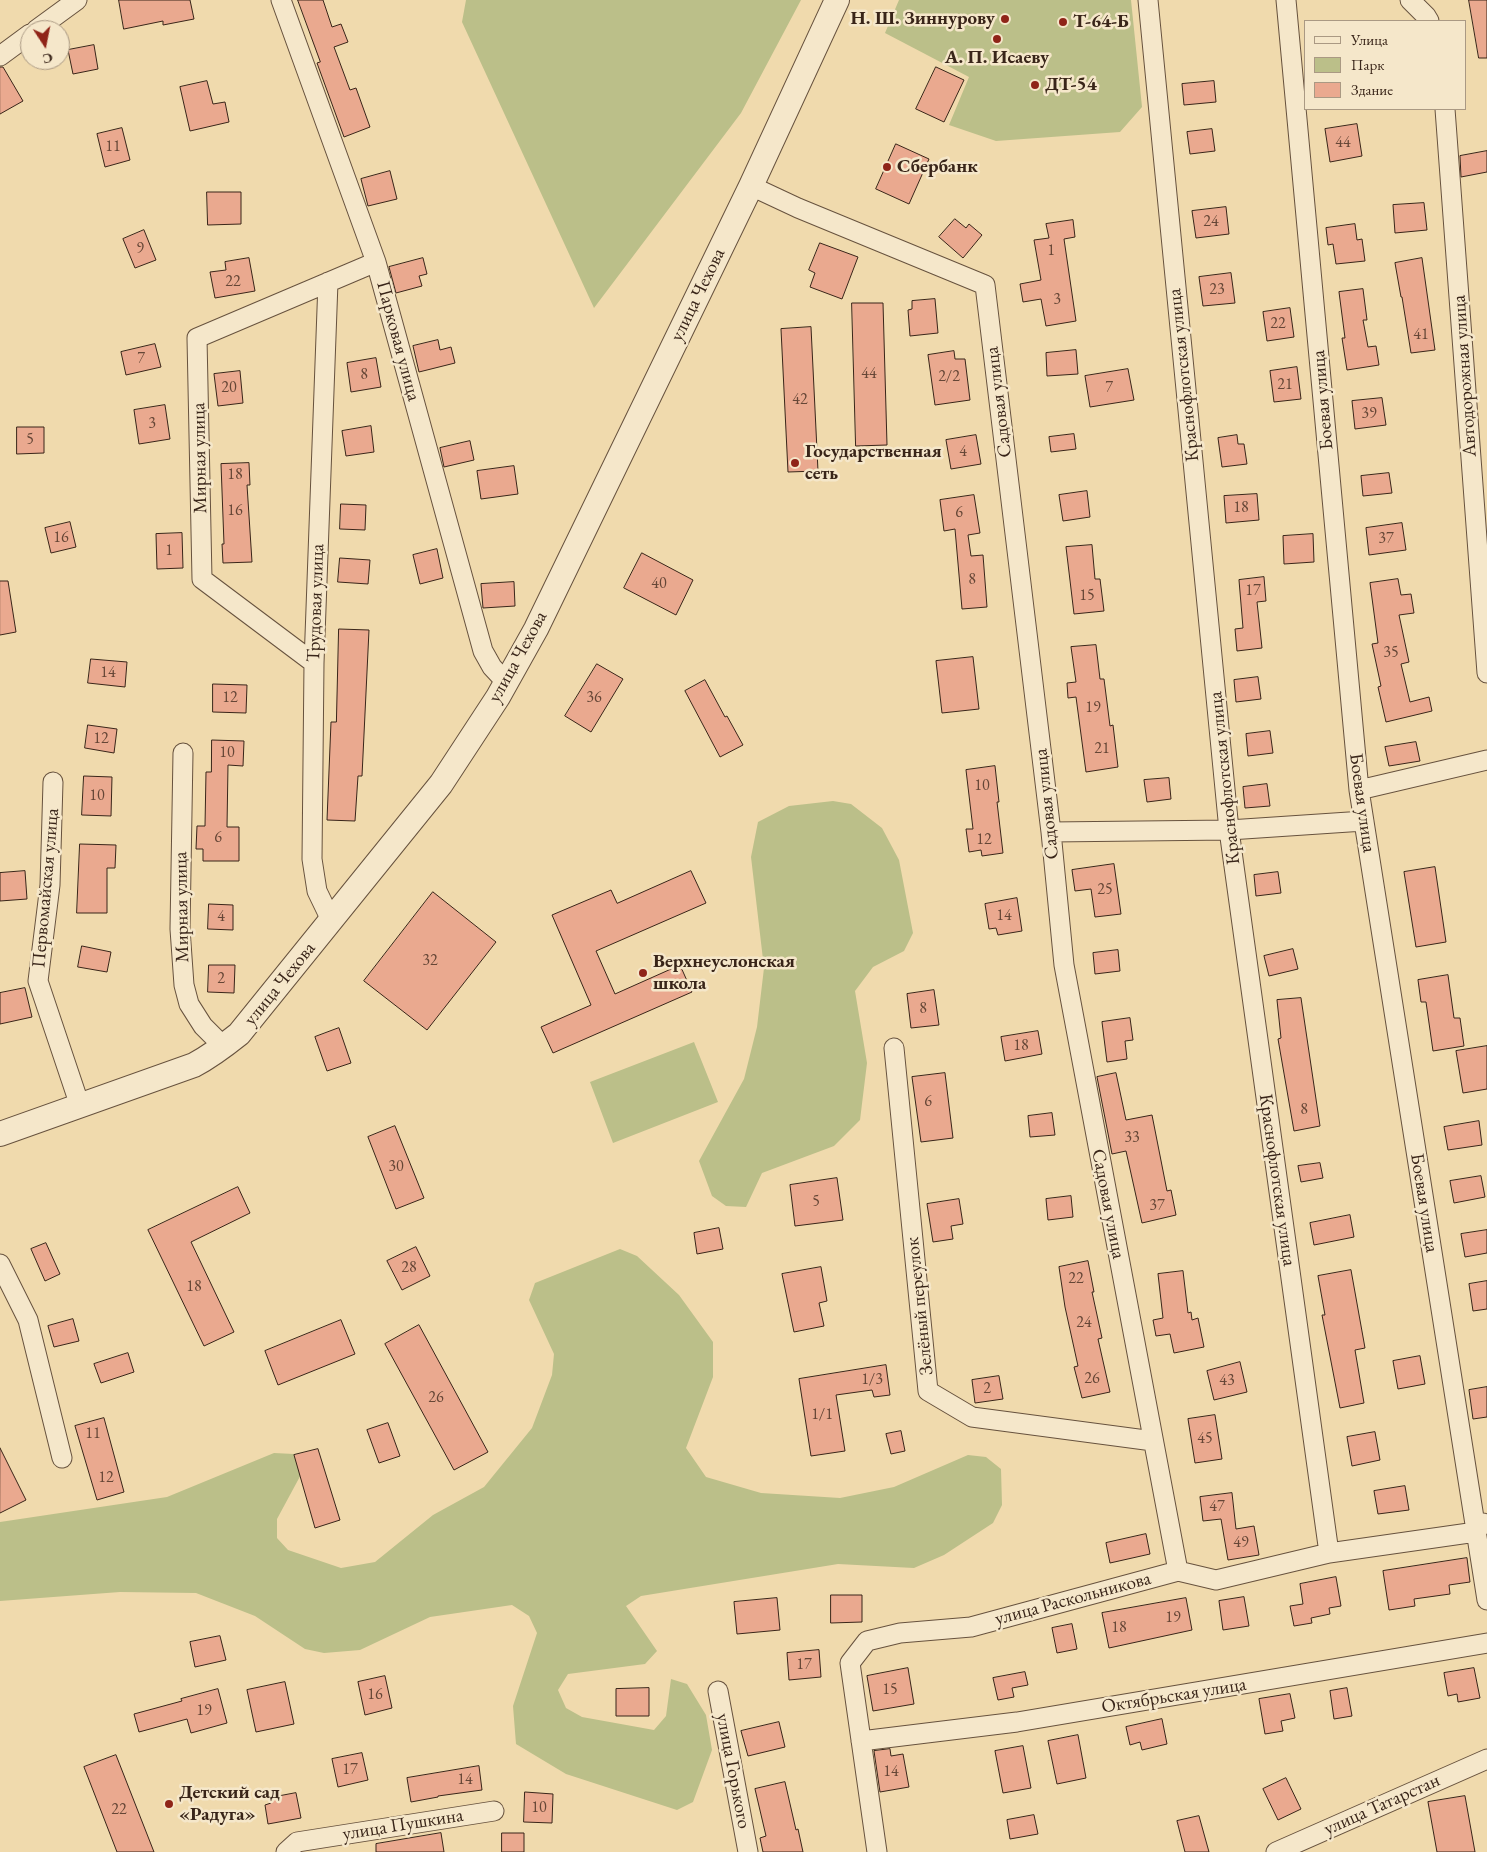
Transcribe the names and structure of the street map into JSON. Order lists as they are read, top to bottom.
{
  "streets": {
    "street": [
      "улица Чехова",
      "Парковая улица",
      "Краснофлотская улица",
      "Автодорожная улица",
      "Боевая улица",
      "Садовая улица",
      "Мирная улица",
      "Трудовая улица",
      "Первомайская улица",
      "Зелёный переулок",
      "улица Раскольникова",
      "Октябрьская улица",
      "улица Горького",
      "улица Татарстан",
      "улица Пушкина"
    ]
  },
  "crossings": [
    ["улица Чехова", "Парковая улица"],
    ["улица Чехова", "Садовая улица"],
    ["улица Чехова", "Мирная улица"],
    ["улица Чехова", "Трудовая улица"],
    ["улица Чехова", "Первомайская улица"],
    ["Садовая улица", "Зелёный переулок"],
    ["Садовая улица", "улица Раскольникова"],
    ["Мирная улица", "Трудовая улица"],
    ["улица Раскольникова", "Октябрьская улица"]
  ],
  "places": [
    "Н. Ш. Зиннурову",
    "Т-64-Б",
    "А. П. Исаеву",
    "ДТ-54",
    "Сбербанк",
    "Государственная сеть",
    "Верхнеуслонская школа",
    "Детский сад «Радуга»"
  ],
  "house_numbers": [
    "44",
    "11",
    "24",
    "9",
    "1",
    "22",
    "23",
    "3",
    "22",
    "41",
    "7",
    "44",
    "8",
    "2/2",
    "21",
    "20",
    "7",
    "42",
    "39",
    "3",
    "5",
    "4",
    "18",
    "18",
    "16",
    "6",
    "16",
    "37",
    "1",
    "8",
    "40",
    "17",
    "15",
    "35",
    "14",
    "12",
    "36",
    "19",
    "12",
    "21",
    "10",
    "10",
    "10",
    "6",
    "12",
    "25",
    "14",
    "4",
    "32",
    "2",
    "8",
    "18",
    "6",
    "8",
    "33",
    "30",
    "5",
    "37",
    "28",
    "22",
    "18",
    "24",
    "26",
    "1/3",
    "43",
    "2",
    "26",
    "1/1",
    "11",
    "45",
    "12",
    "47",
    "49",
    "19",
    "18",
    "17",
    "15",
    "16",
    "19",
    "17",
    "14",
    "14",
    "10",
    "22"
  ],
  "legend": ["Улица", "Парк", "Здание"],
  "north": "bottom"
}
